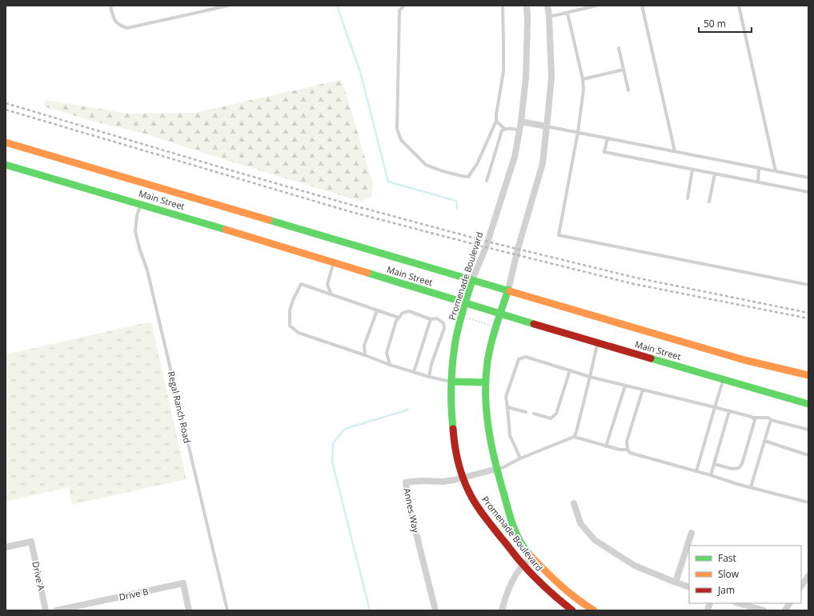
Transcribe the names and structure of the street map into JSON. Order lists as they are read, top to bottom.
{
  "streets": {
    "main road": ["Main Street", "Promenade Boulevard"],
    "street": ["Annes Way", "Drive A", "Drive B"],
    "lane": ["Regal Ranch Road"]
  },
  "crossings": [
    ["Main Street", "Promenade Boulevard"],
    ["Main Street", "Regal Ranch Road"],
    ["Promenade Boulevard", "Annes Way"]
  ],
  "legend": ["Fast", "Slow", "Jam"],
  "scale_bar": "50 m"
}
